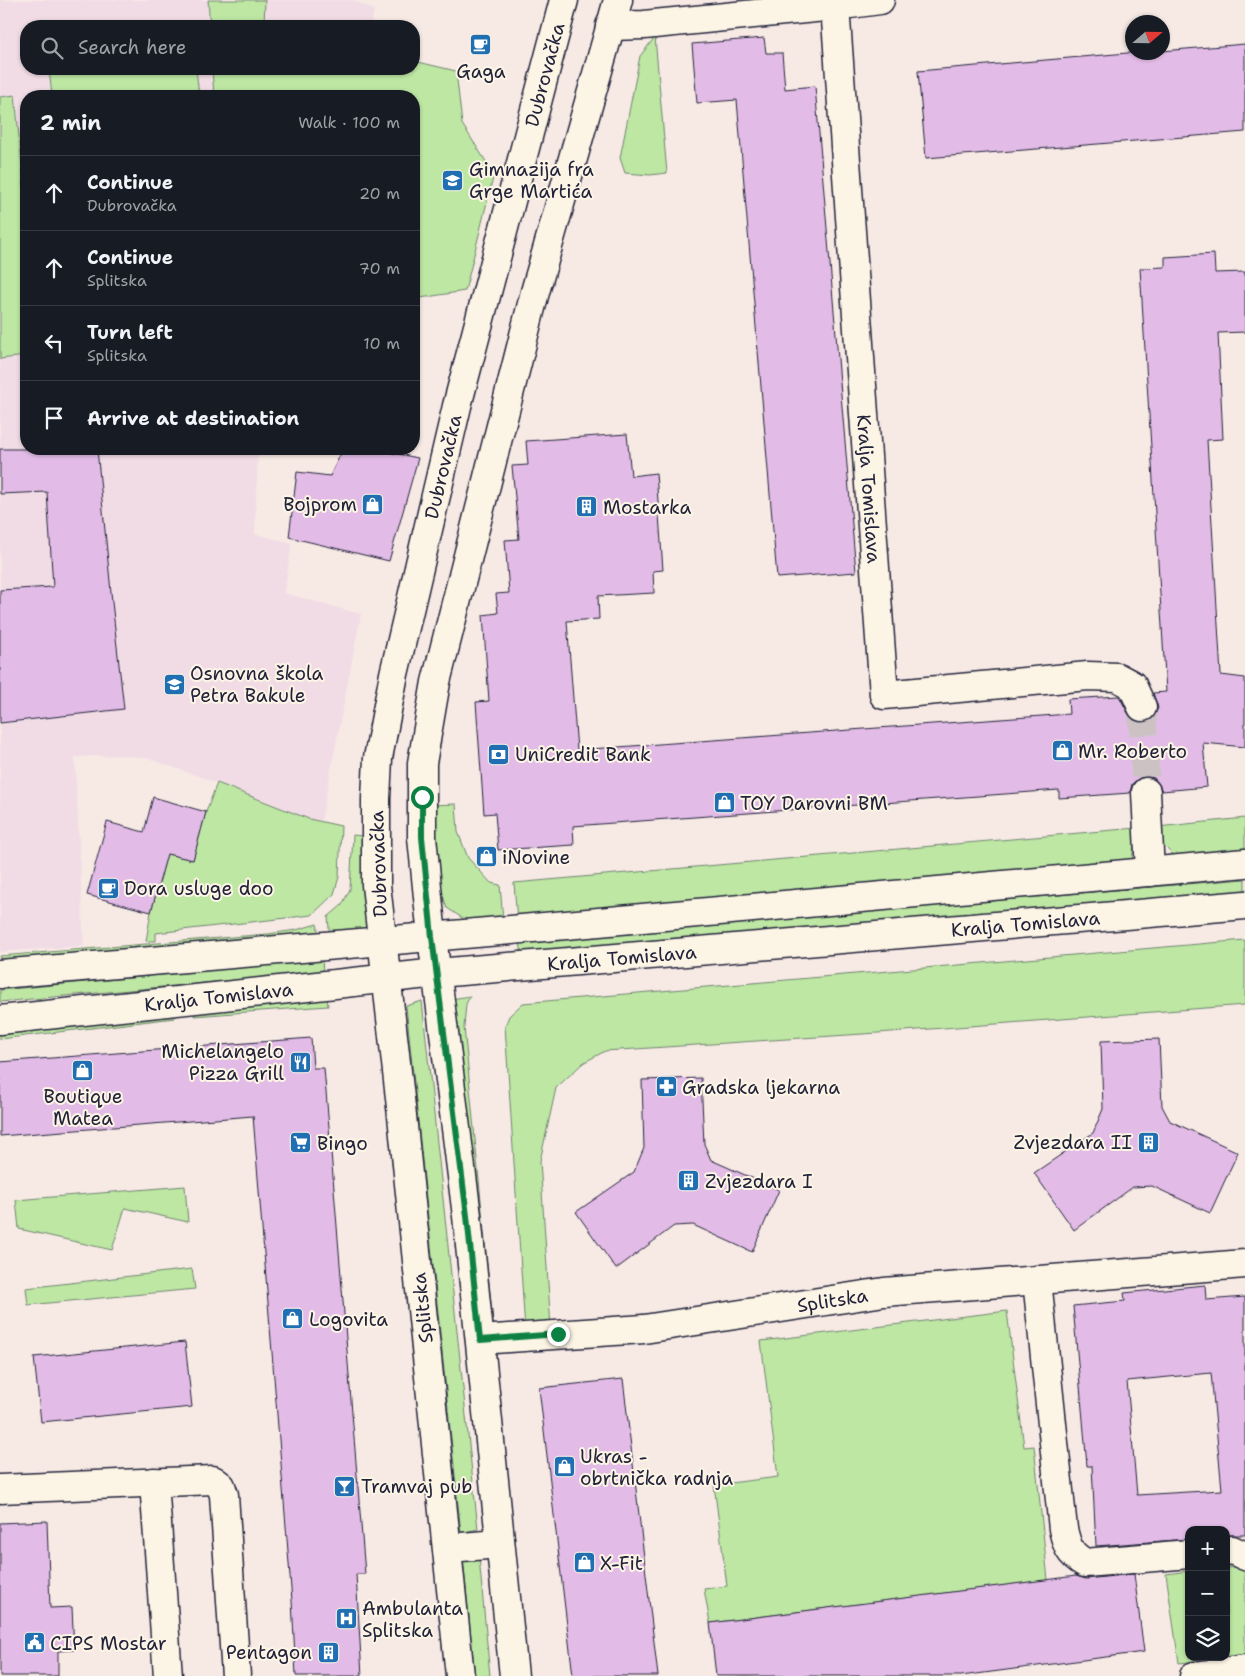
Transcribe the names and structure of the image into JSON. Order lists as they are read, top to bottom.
{
  "streets": {
    "street": ["Dubrovačka", "Kralja Tomislava", "Splitska"]
  },
  "crossings": [
    ["Dubrovačka", "Kralja Tomislava"],
    ["Dubrovačka", "Splitska"],
    ["Kralja Tomislava", "Splitska"]
  ],
  "places": {
    "cafe": ["Gaga", "Dora usluge doo"],
    "school or university": ["Gimnazija fra Grge Martića", "Osnovna škola Petra Bakule"],
    "shop": [
      "Bojprom",
      "Mr. Roberto",
      "TOY Darovni BM",
      "iNovine",
      "Boutique Matea",
      "Logovita",
      "Ukras - obrtnička radnja",
      "X-Fit"
    ],
    "building": [
      "Mostarka",
      "Zvjezdara II",
      "Zvjezdara I",
      "Pentagon"
    ],
    "bank": ["UniCredit Bank"],
    "restaurant": ["Michelangelo Pizza Grill"],
    "pharmacy": ["Gradska ljekarna"],
    "supermarket": ["Bingo"],
    "bar": ["Tramvaj pub"],
    "hospital": ["Ambulanta Splitska"],
    "public building": ["CIPS Mostar"]
  },
  "north": "right",
  "page": {
    "search": "Search here",
    "heading": ["2 min", "Walk · 100 m"],
    "list": [
      ["Continue", "Dubrovačka", "20 m"],
      ["Continue", "Splitska", "70 m"],
      ["Turn left", "Splitska", "10 m"],
      "Arrive at destination"
    ],
    "map_buttons": ["+", "−"]
  }
}
